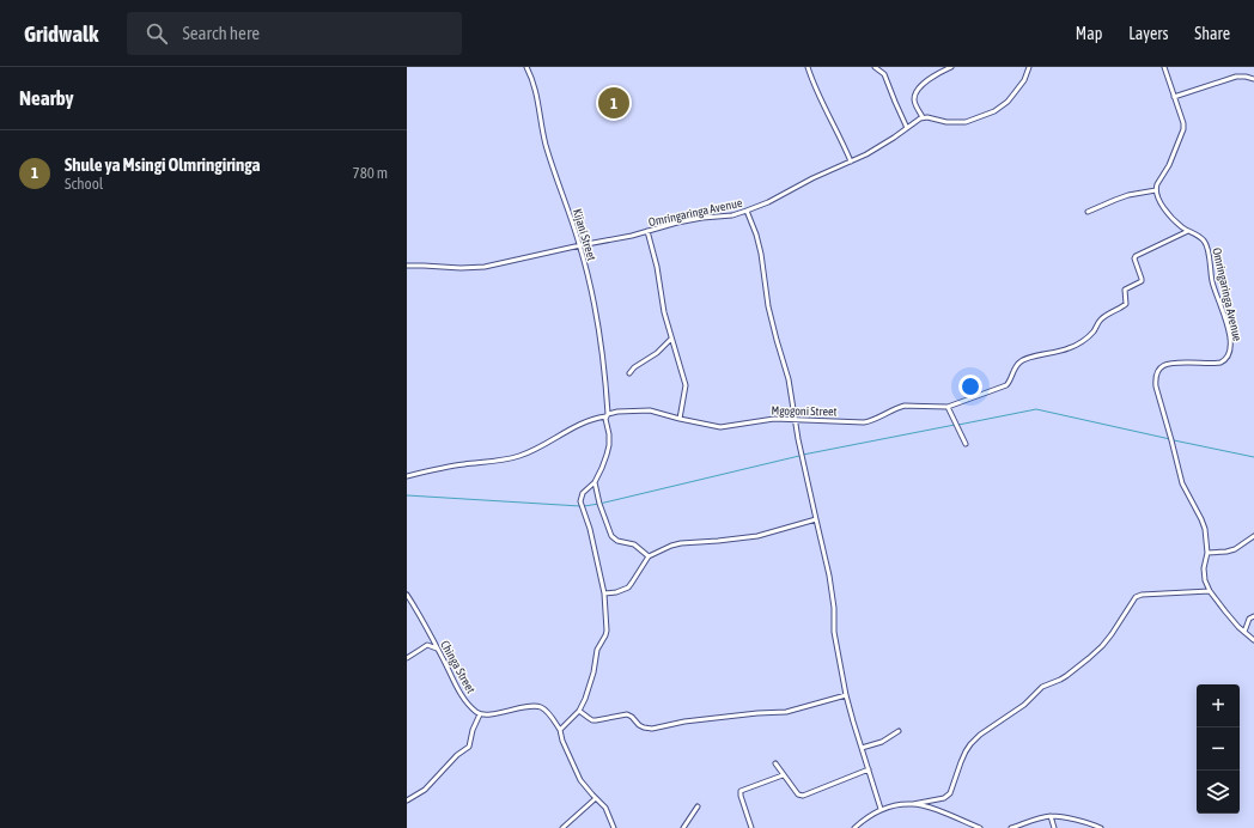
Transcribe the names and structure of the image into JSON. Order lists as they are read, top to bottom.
{
  "streets": {
    "street": [
      "Omringaringa Avenue",
      "Kijani Street",
      "Mgogoni Street",
      "Chinga Street"
    ]
  },
  "crossings": [
    ["Omringaringa Avenue", "Kijani Street"],
    ["Omringaringa Avenue", "Mgogoni Street"],
    ["Kijani Street", "Mgogoni Street"]
  ],
  "page": {
    "header": "Gridwalk",
    "search": "Search here",
    "nav": ["Map", "Layers", "Share"],
    "heading": "Nearby",
    "pins": "1",
    "list": [
      {
        "mark": "1",
        "name": "Shule ya Msingi Olmringiringa",
        "note": "School",
        "value": "780 m"
      }
    ],
    "map_buttons": ["+", "−"]
  }
}
